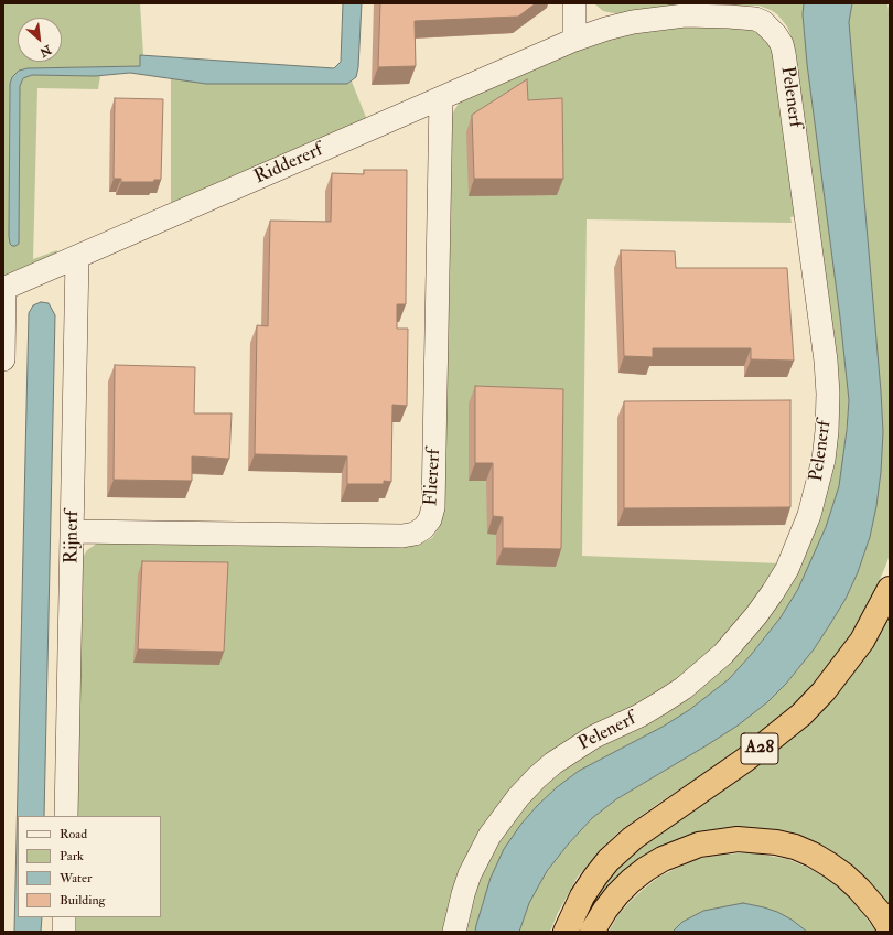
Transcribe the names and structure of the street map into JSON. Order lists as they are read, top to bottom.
{
  "streets": {
    "highway": ["A28"],
    "street": [
      "Pelenerf",
      "Riddererf",
      "Fliererf",
      "Rijnerf"
    ]
  },
  "crossings": [
    ["Pelenerf", "Riddererf"],
    ["Riddererf", "Fliererf"],
    ["Riddererf", "Rijnerf"],
    ["Fliererf", "Rijnerf"]
  ],
  "legend": [
    "Road",
    "Park",
    "Water",
    "Building"
  ],
  "north": "bottom right"
}
